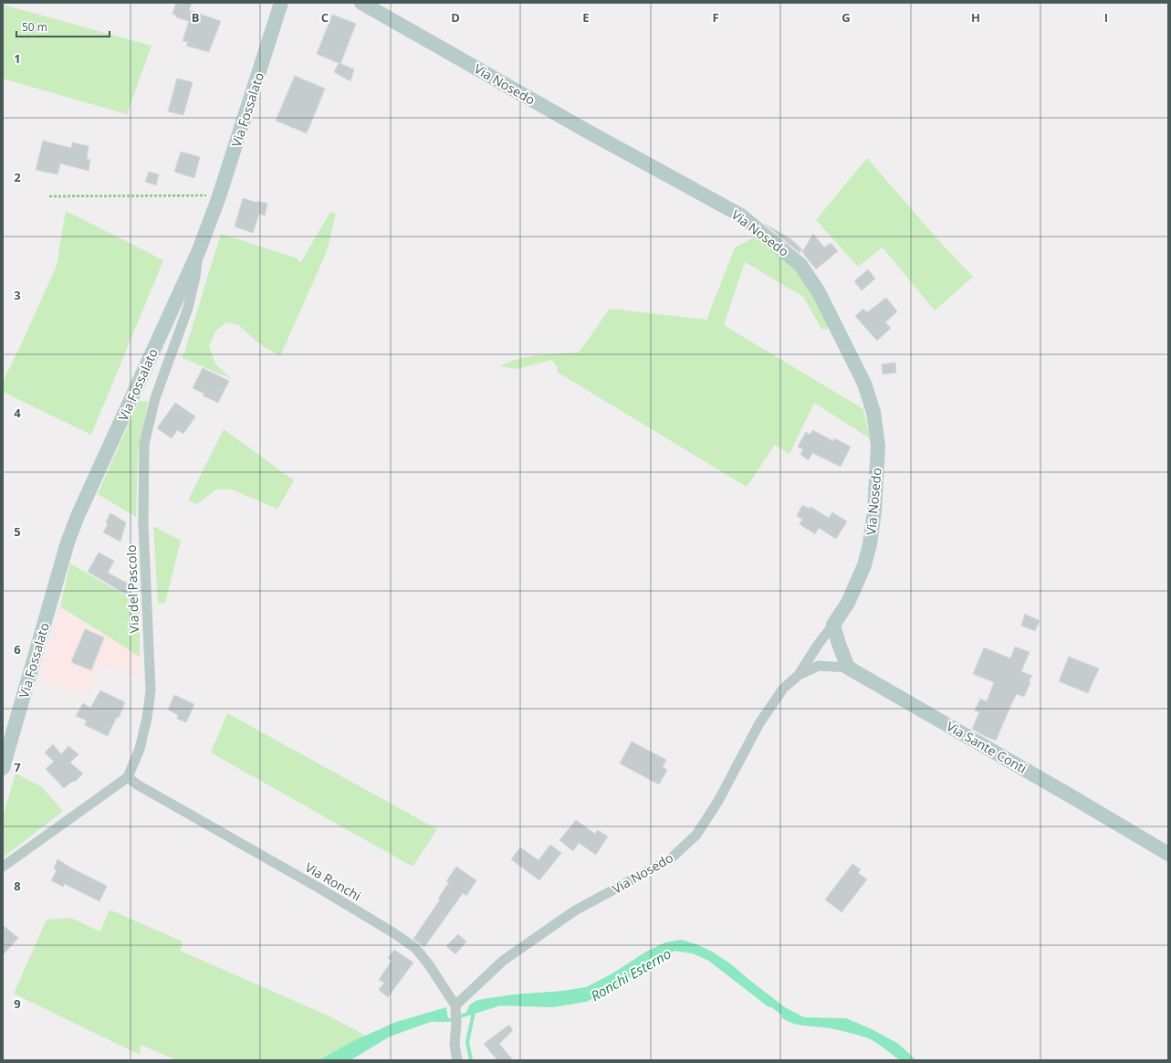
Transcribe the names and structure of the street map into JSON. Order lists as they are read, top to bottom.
{
  "streets": {
    "street": [
      "Via Nosedo",
      "Via Fossalato",
      "Via del Pascolo",
      "Via Sante Conti",
      "Via Ronchi"
    ]
  },
  "crossings": [
    ["Via Nosedo", "Via Sante Conti"],
    ["Via Nosedo", "Via Ronchi"],
    ["Via Fossalato", "Via del Pascolo"],
    ["Via del Pascolo", "Via Ronchi"]
  ],
  "water": ["Ronchi Esterno"],
  "scale_bar": "50 m",
  "grid": {
    "columns": [
      "B",
      "C",
      "D",
      "E",
      "F",
      "G",
      "H",
      "I"
    ],
    "rows": [
      "1",
      "2",
      "3",
      "4",
      "5",
      "6",
      "7",
      "8",
      "9"
    ]
  }
}
